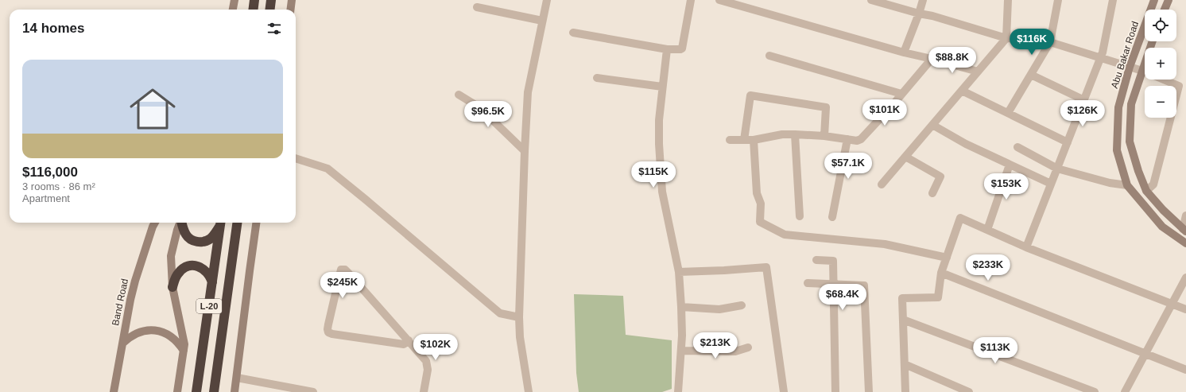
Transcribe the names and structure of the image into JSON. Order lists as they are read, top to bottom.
{
  "streets": {
    "highway": ["L-20"],
    "main road": ["Abu Bakar Road", "Band Road"]
  },
  "page": {
    "map_buttons": ["+", "−"],
    "heading": "14 homes",
    "price": [
      "$116K",
      "$88.8K",
      "$101K",
      "$126K",
      "$96.5K",
      "$57.1K",
      "$115K",
      "$153K",
      "$233K",
      "$245K",
      "$68.4K",
      "$213K",
      "$102K",
      "$113K"
    ],
    "list": [
      {
        "name": "$116,000",
        "note": "3 rooms · 86 m² · Apartment"
      }
    ]
  }
}
